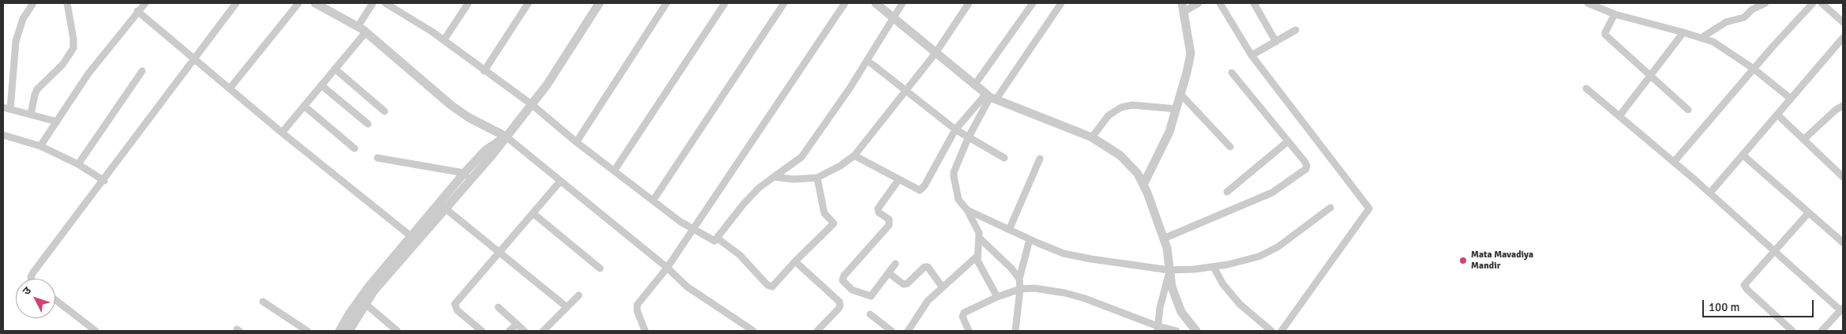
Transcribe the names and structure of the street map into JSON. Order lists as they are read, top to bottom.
{
  "places": ["Mata Mavadiya Mandir"],
  "scale_bar": "100 m",
  "north": "top left"
}
